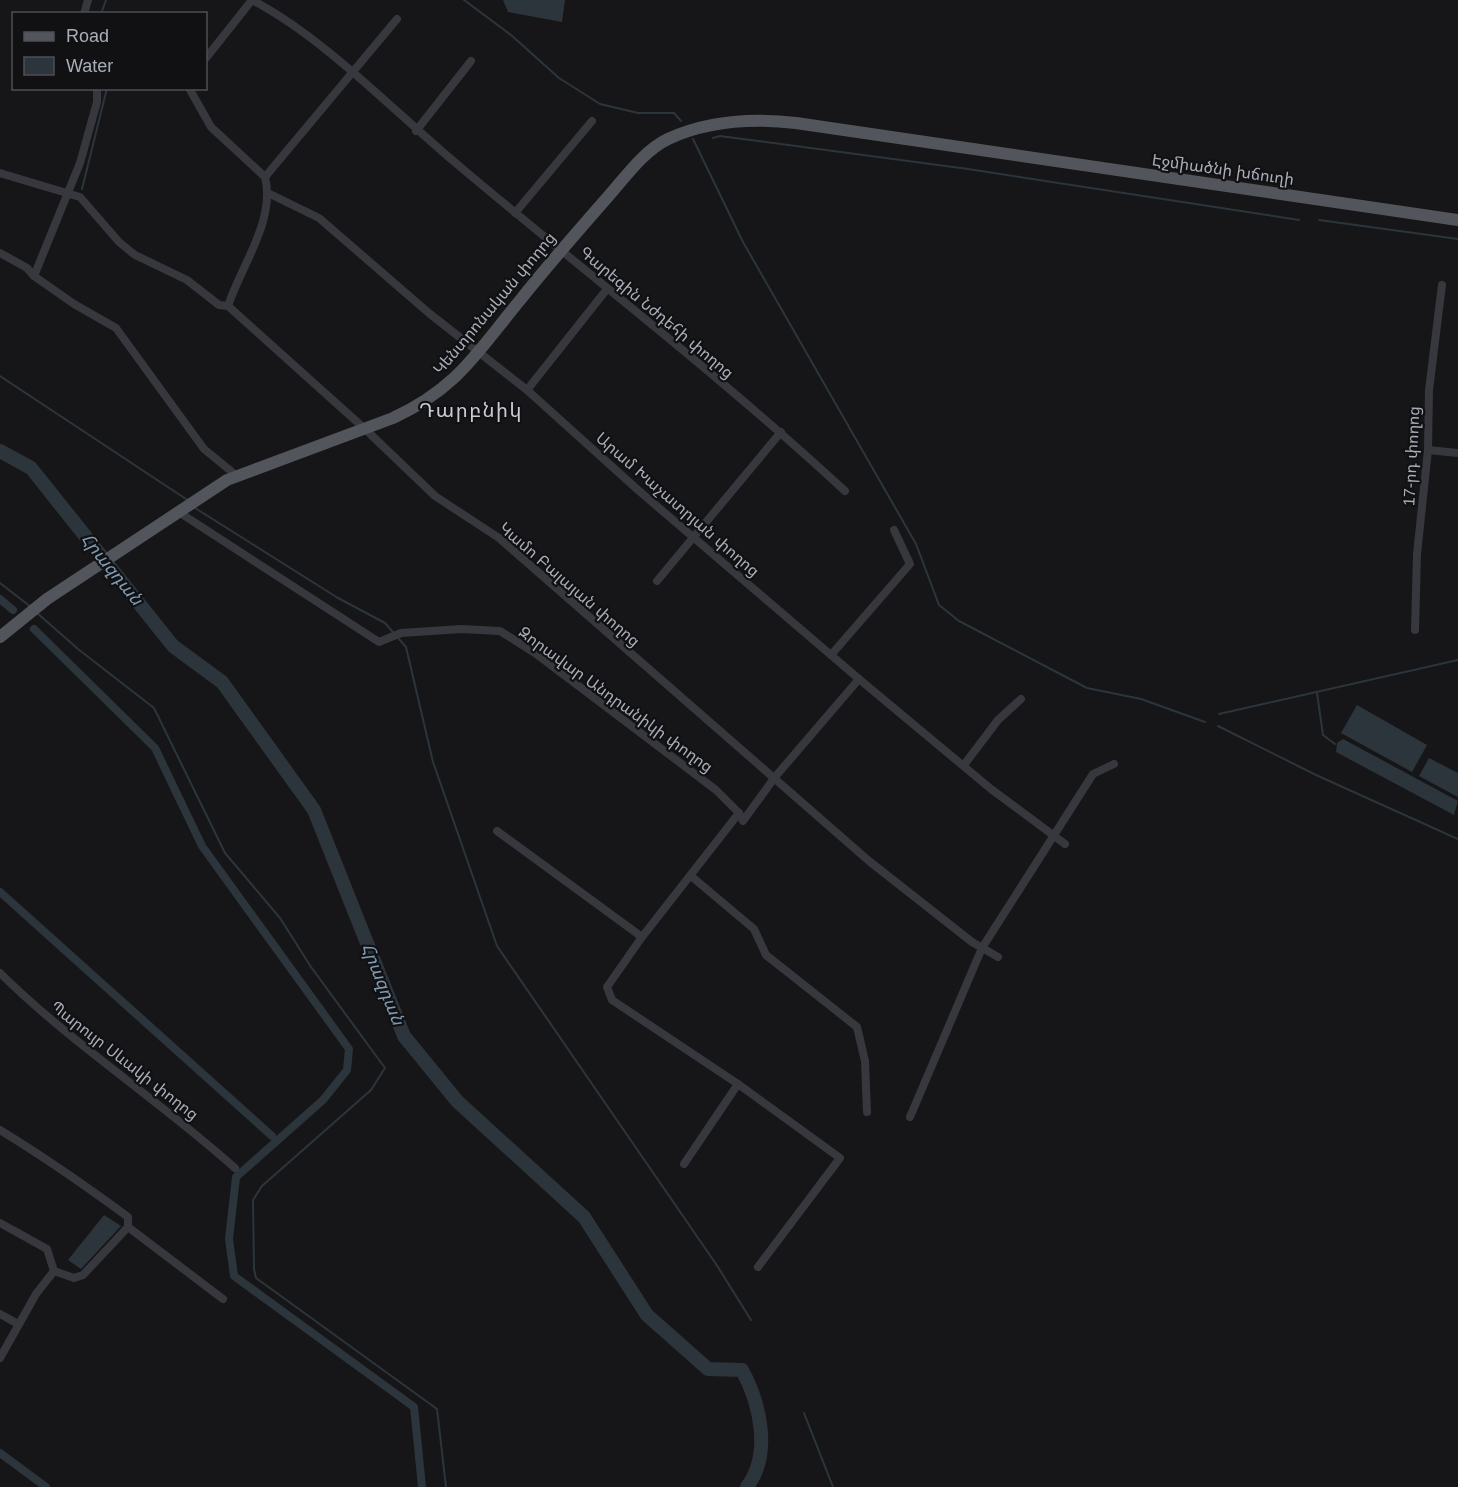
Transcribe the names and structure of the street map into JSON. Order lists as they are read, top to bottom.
{
  "streets": {
    "main road": ["Էջմիածնի խճուղի", "Կենտրոնական փողոց"],
    "street": [
      "Գարեգին Նժդեհի փողոց",
      "17-րդ փողոց",
      "Արամ Խաչատրյան փողոց",
      "Կամո Բալայան փողոց",
      "Զորավար Անդրանիկի փողոց",
      "Պարույր Սևակի փողոց"
    ]
  },
  "crossings": [
    ["Էջմիածնի խճուղի", "Կենտրոնական փողոց"],
    ["Կենտրոնական փողոց", "Գարեգին Նժդեհի փողոց"],
    ["Կենտրոնական փողոց", "Արամ Խաչատրյան փողոց"],
    ["Կենտրոնական փողոց", "Կամո Բալայան փողոց"],
    ["Կենտրոնական փողոց", "Զորավար Անդրանիկի փողոց"]
  ],
  "districts": ["Դարբնիկ"],
  "water": ["Հրազդան"],
  "legend": ["Road", "Water"]
}
